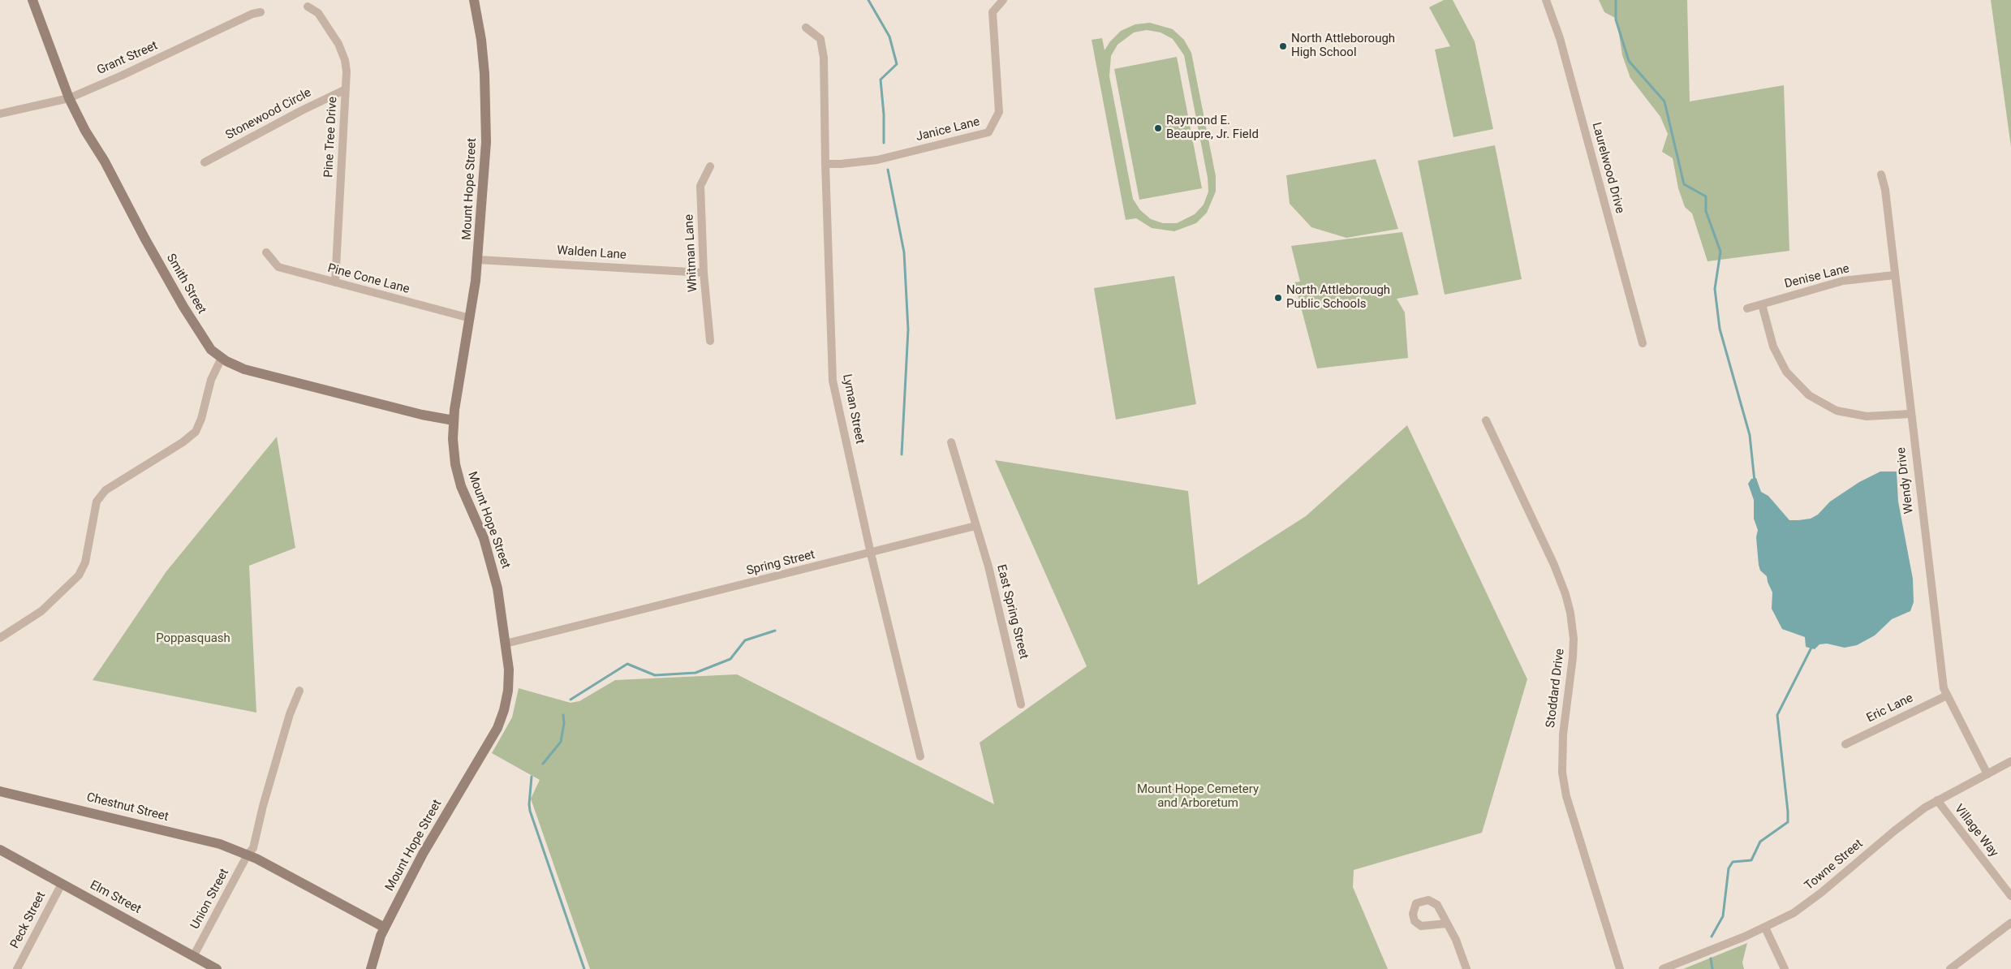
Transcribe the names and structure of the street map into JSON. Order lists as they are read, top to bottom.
{
  "streets": {
    "street": [
      "Grant Street",
      "Stonewood Circle",
      "Janice Lane",
      "Pine Tree Drive",
      "Laurelwood Drive",
      "Mount Hope Street",
      "Walden Lane",
      "Whitman Lane",
      "Denise Lane",
      "Pine Cone Lane",
      "Smith Street",
      "Lyman Street",
      "Wendy Drive",
      "Spring Street",
      "East Spring Street",
      "Stoddard Drive",
      "Eric Lane",
      "Chestnut Street",
      "Village Way",
      "Towne Street",
      "Elm Street",
      "Union Street",
      "Peck Street"
    ]
  },
  "crossings": [
    ["Grant Street", "Smith Street"],
    ["Stonewood Circle", "Pine Tree Drive"],
    ["Janice Lane", "Lyman Street"],
    ["Pine Tree Drive", "Pine Cone Lane"],
    ["Mount Hope Street", "Walden Lane"],
    ["Mount Hope Street", "Pine Cone Lane"],
    ["Mount Hope Street", "Smith Street"],
    ["Mount Hope Street", "Spring Street"],
    ["Mount Hope Street", "Chestnut Street"],
    ["Walden Lane", "Whitman Lane"],
    ["Denise Lane", "Wendy Drive"],
    ["Lyman Street", "Spring Street"],
    ["Wendy Drive", "Eric Lane"],
    ["Wendy Drive", "Towne Street"],
    ["Spring Street", "East Spring Street"],
    ["Chestnut Street", "Union Street"],
    ["Village Way", "Towne Street"],
    ["Elm Street", "Union Street"],
    ["Elm Street", "Peck Street"]
  ],
  "parks": ["Poppasquash", "Mount Hope Cemetery and Arboretum"],
  "places": ["North Attleborough High School", "Raymond E. Beaupre, Jr. Field", "North Attleborough Public Schools"]
}
